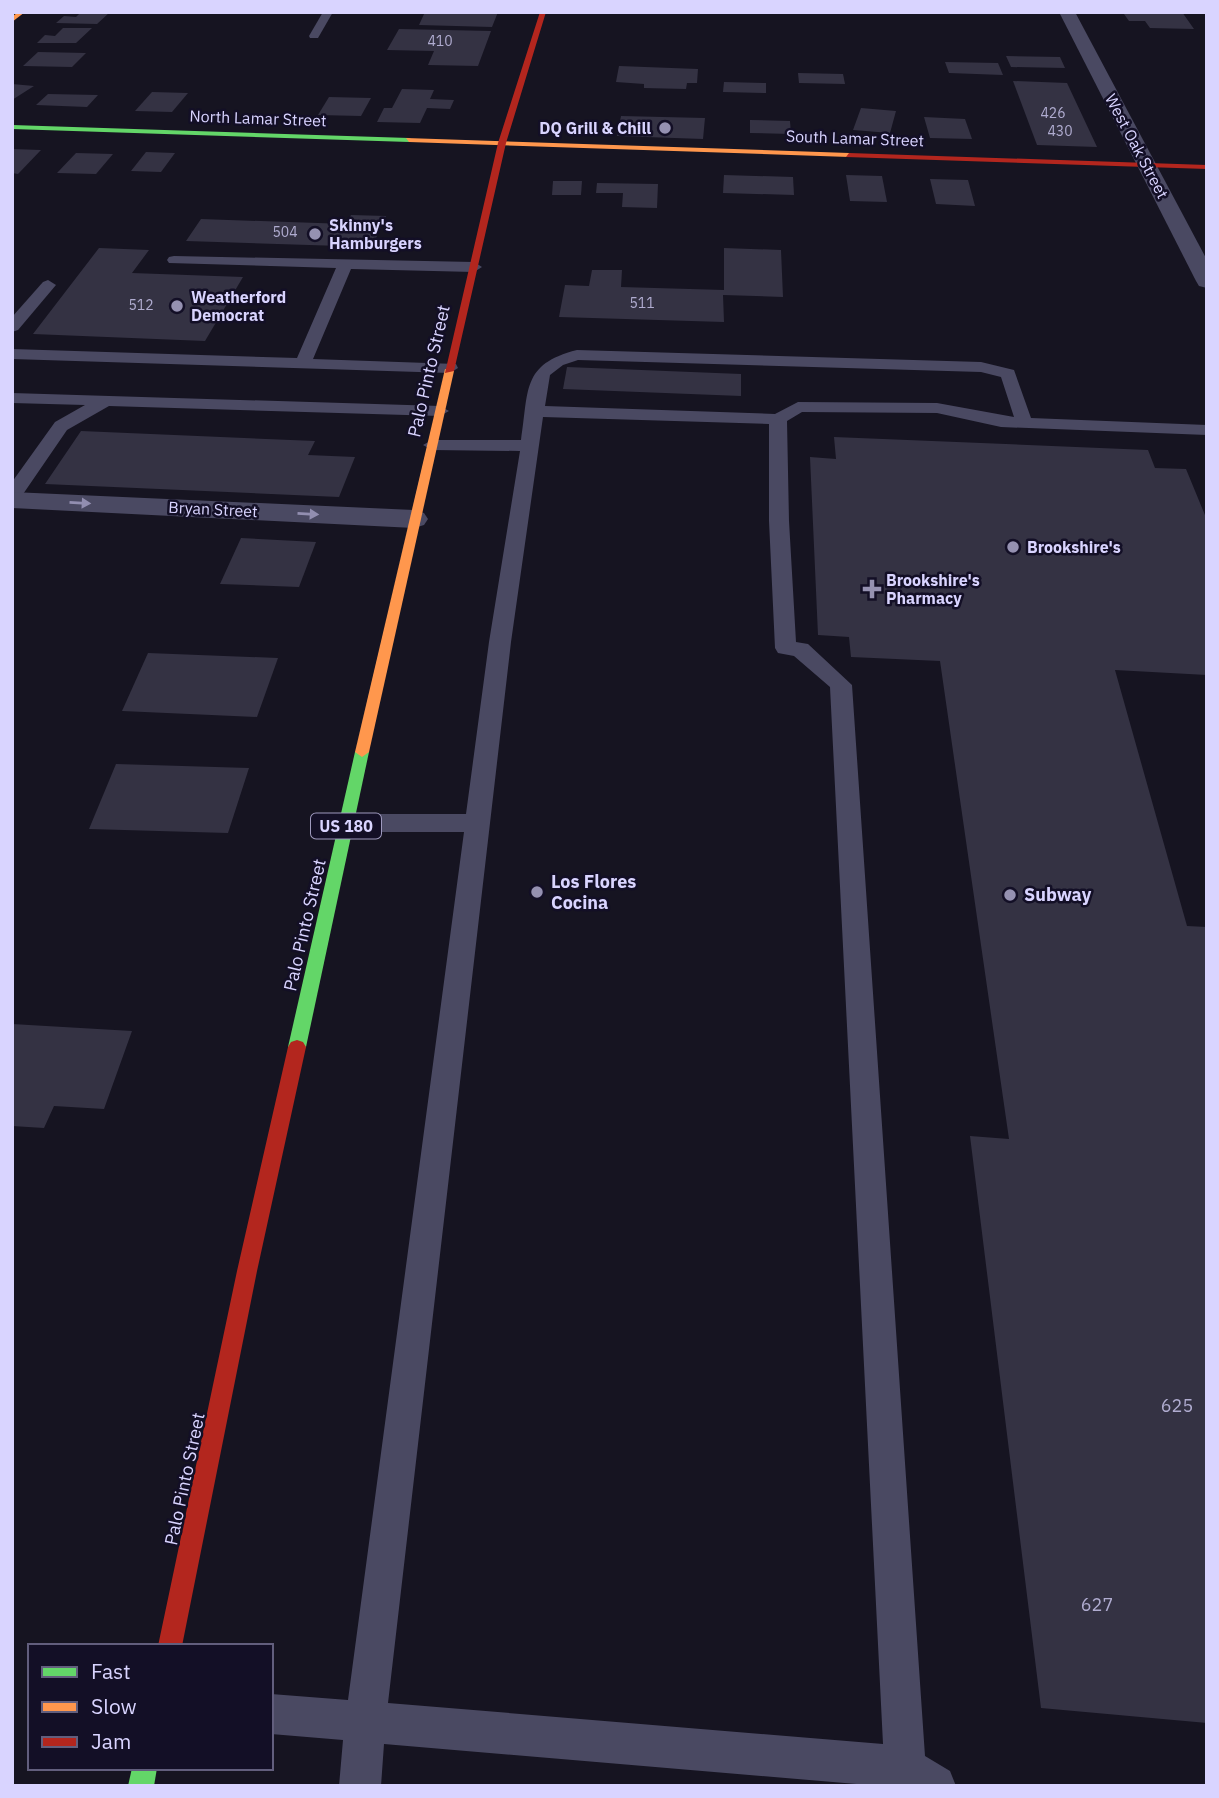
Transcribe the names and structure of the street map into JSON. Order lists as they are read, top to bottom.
{
  "streets": {
    "main road": [
      "North Lamar Street",
      "South Lamar Street",
      "Palo Pinto Street",
      "US 180"
    ],
    "street": ["West Oak Street", "Bryan Street"]
  },
  "crossings": [
    ["North Lamar Street", "South Lamar Street"],
    ["North Lamar Street", "Palo Pinto Street"],
    ["South Lamar Street", "West Oak Street"],
    ["South Lamar Street", "Palo Pinto Street"],
    ["Palo Pinto Street", "Bryan Street"]
  ],
  "one_way": ["Bryan Street"],
  "places": {
    "other": [
      "DQ Grill & Chill",
      "Skinny's Hamburgers",
      "Weatherford Democrat",
      "Brookshire's",
      "Los Flores Cocina",
      "Subway"
    ],
    "health": ["Brookshire's Pharmacy"]
  },
  "house_numbers": [
    "410",
    "426",
    "430",
    "504",
    "511",
    "512",
    "625",
    "627"
  ],
  "legend": ["Fast", "Slow", "Jam"]
}
